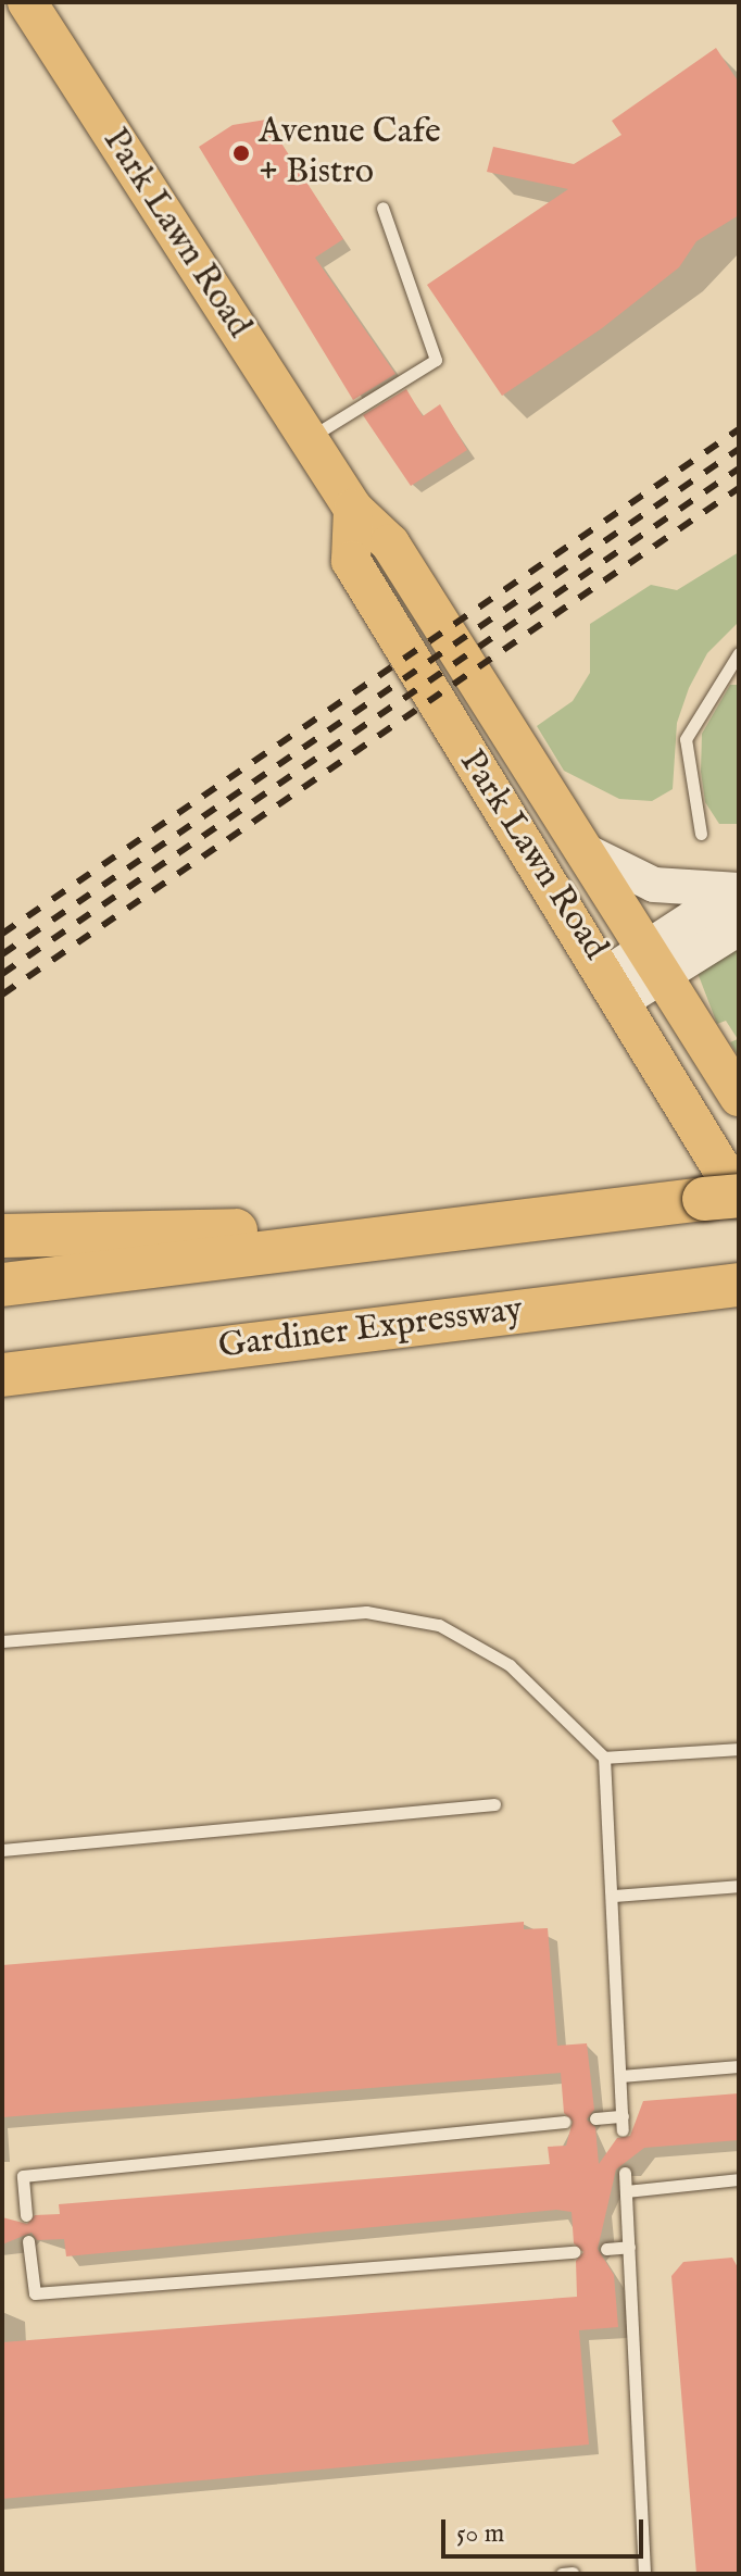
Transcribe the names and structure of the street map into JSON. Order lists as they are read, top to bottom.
{
  "streets": {
    "highway": ["Gardiner Expressway"],
    "main road": ["Park Lawn Road"]
  },
  "places": ["Avenue Cafe + Bistro"],
  "scale_bar": "50 m"
}
